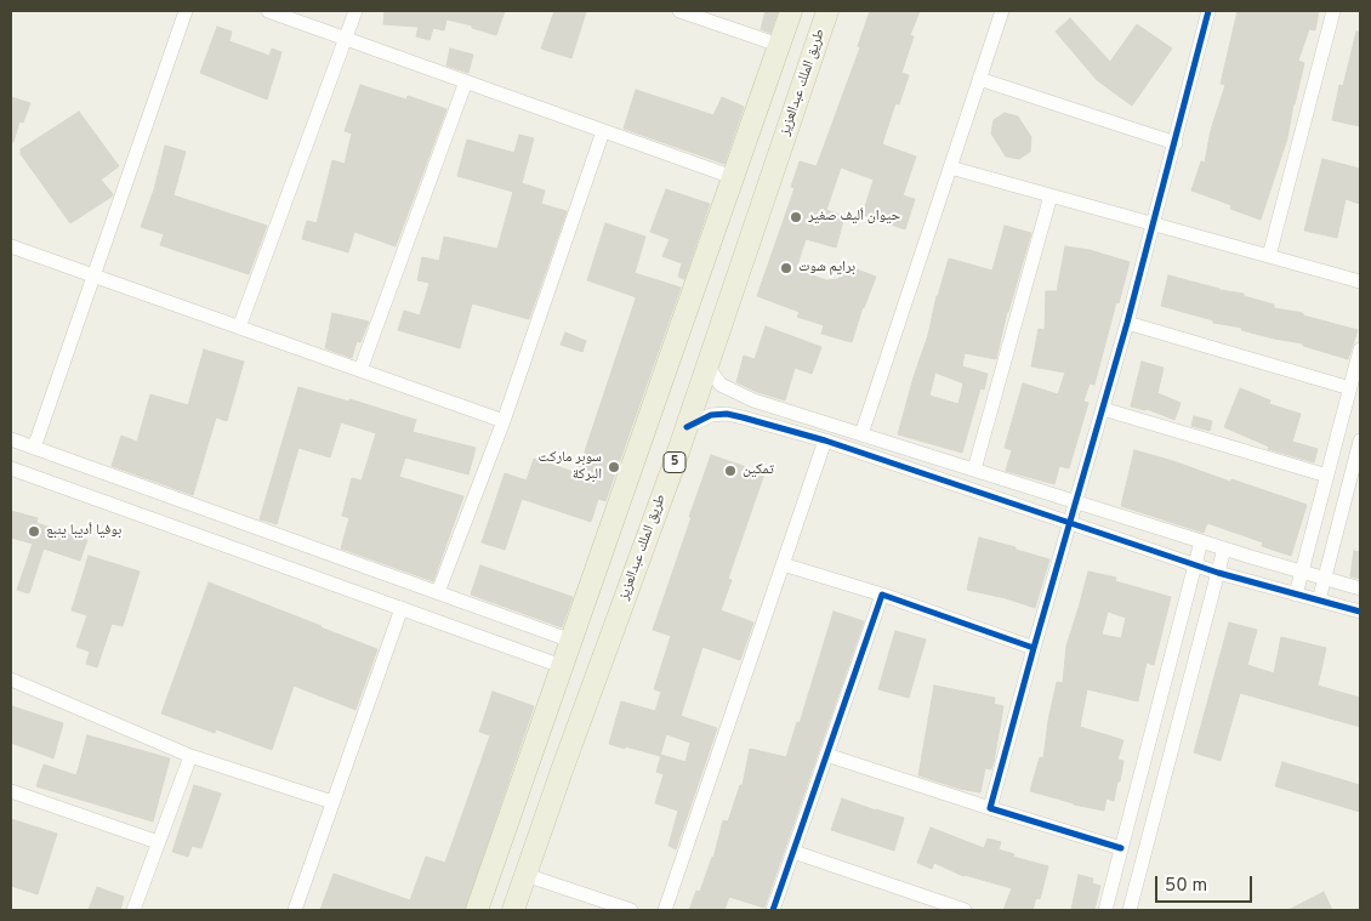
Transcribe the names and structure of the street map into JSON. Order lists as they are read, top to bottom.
{
  "streets": {
    "highway": ["طريق الملك عبدالعزيز", "5"]
  },
  "places": [
    "حيوان أليف صغير",
    "برايم شوت",
    "سوبر ماركت البركة",
    "تمكين",
    "بوفيا أديبا ينبع"
  ],
  "scale_bar": "50 m"
}
